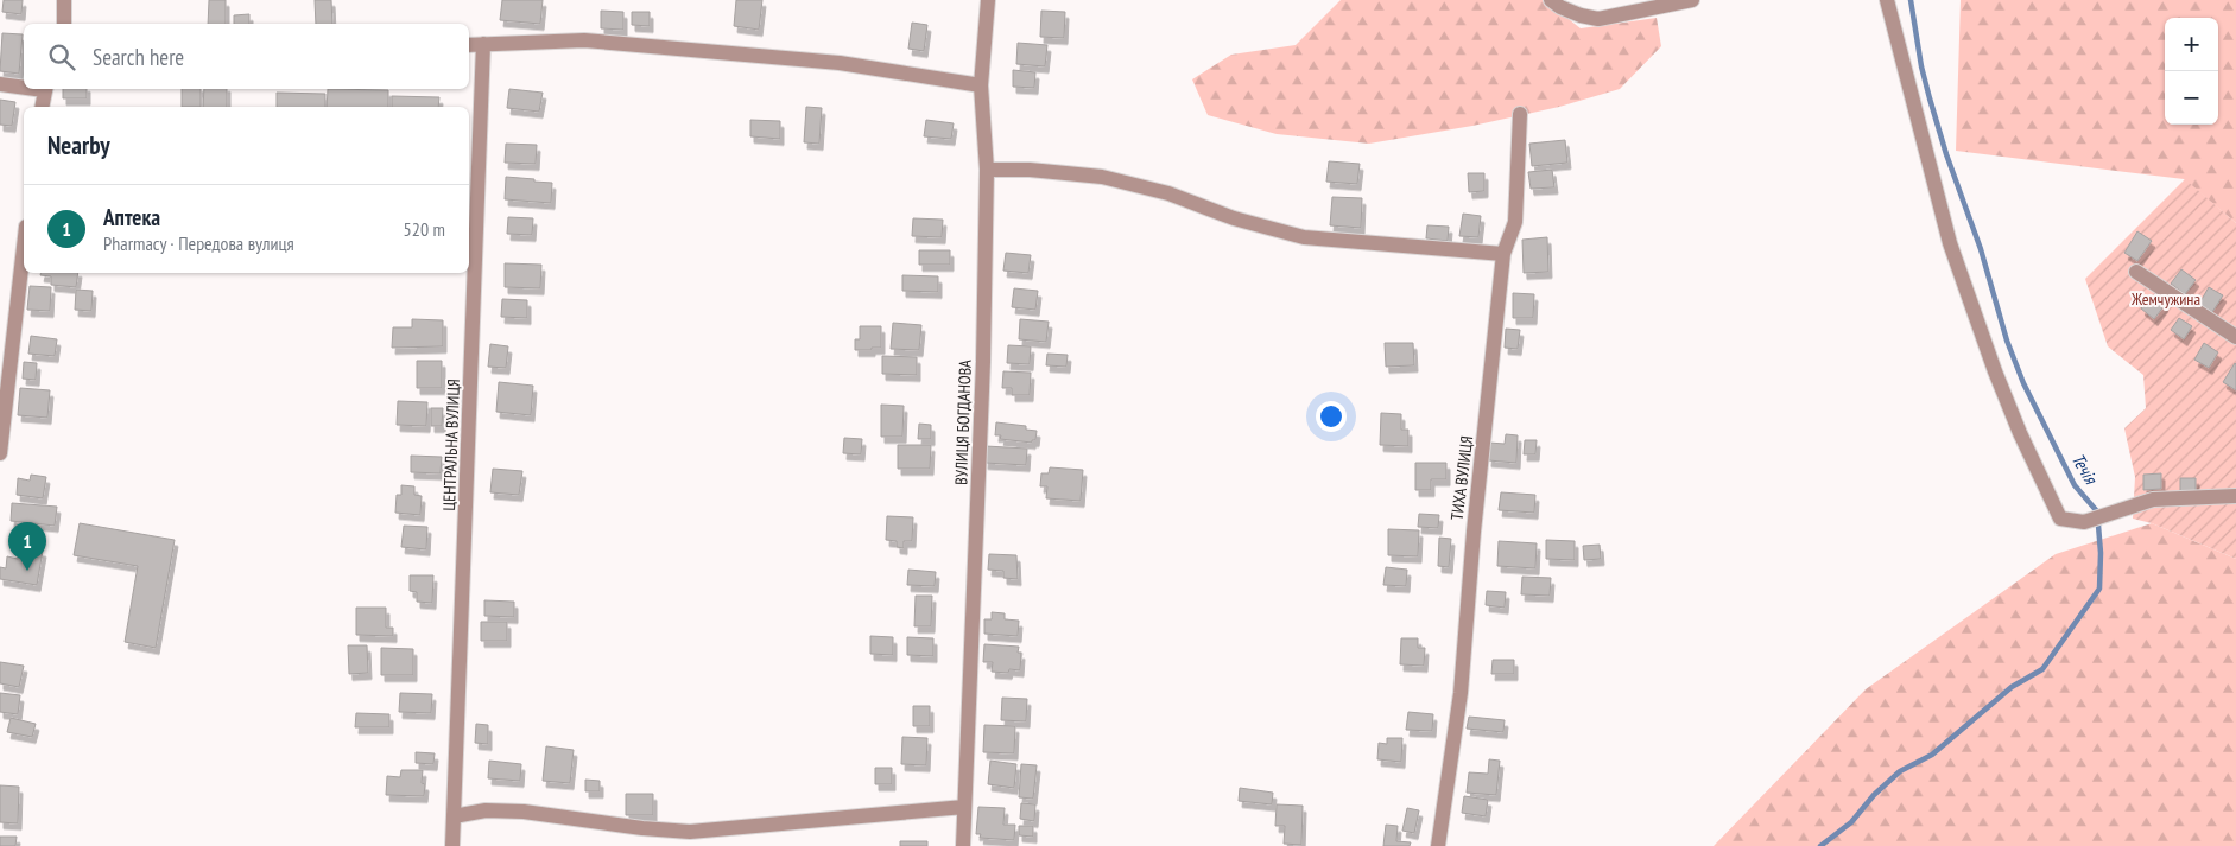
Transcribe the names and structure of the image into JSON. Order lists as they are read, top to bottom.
{
  "streets": {
    "street": ["ВУЛИЦЯ БОГДАНОВА", "ЦЕНТРАЛЬНА ВУЛИЦЯ", "ТИХА ВУЛИЦЯ"]
  },
  "water": ["Течія"],
  "parks": ["Жемчужина"],
  "page": {
    "map_buttons": ["+", "−"],
    "search": "Search here",
    "heading": "Nearby",
    "list": [
      {
        "mark": "1",
        "name": "Аптека",
        "note": "Pharmacy · Передова вулиця",
        "value": "520 m"
      }
    ],
    "pins": "1"
  }
}
